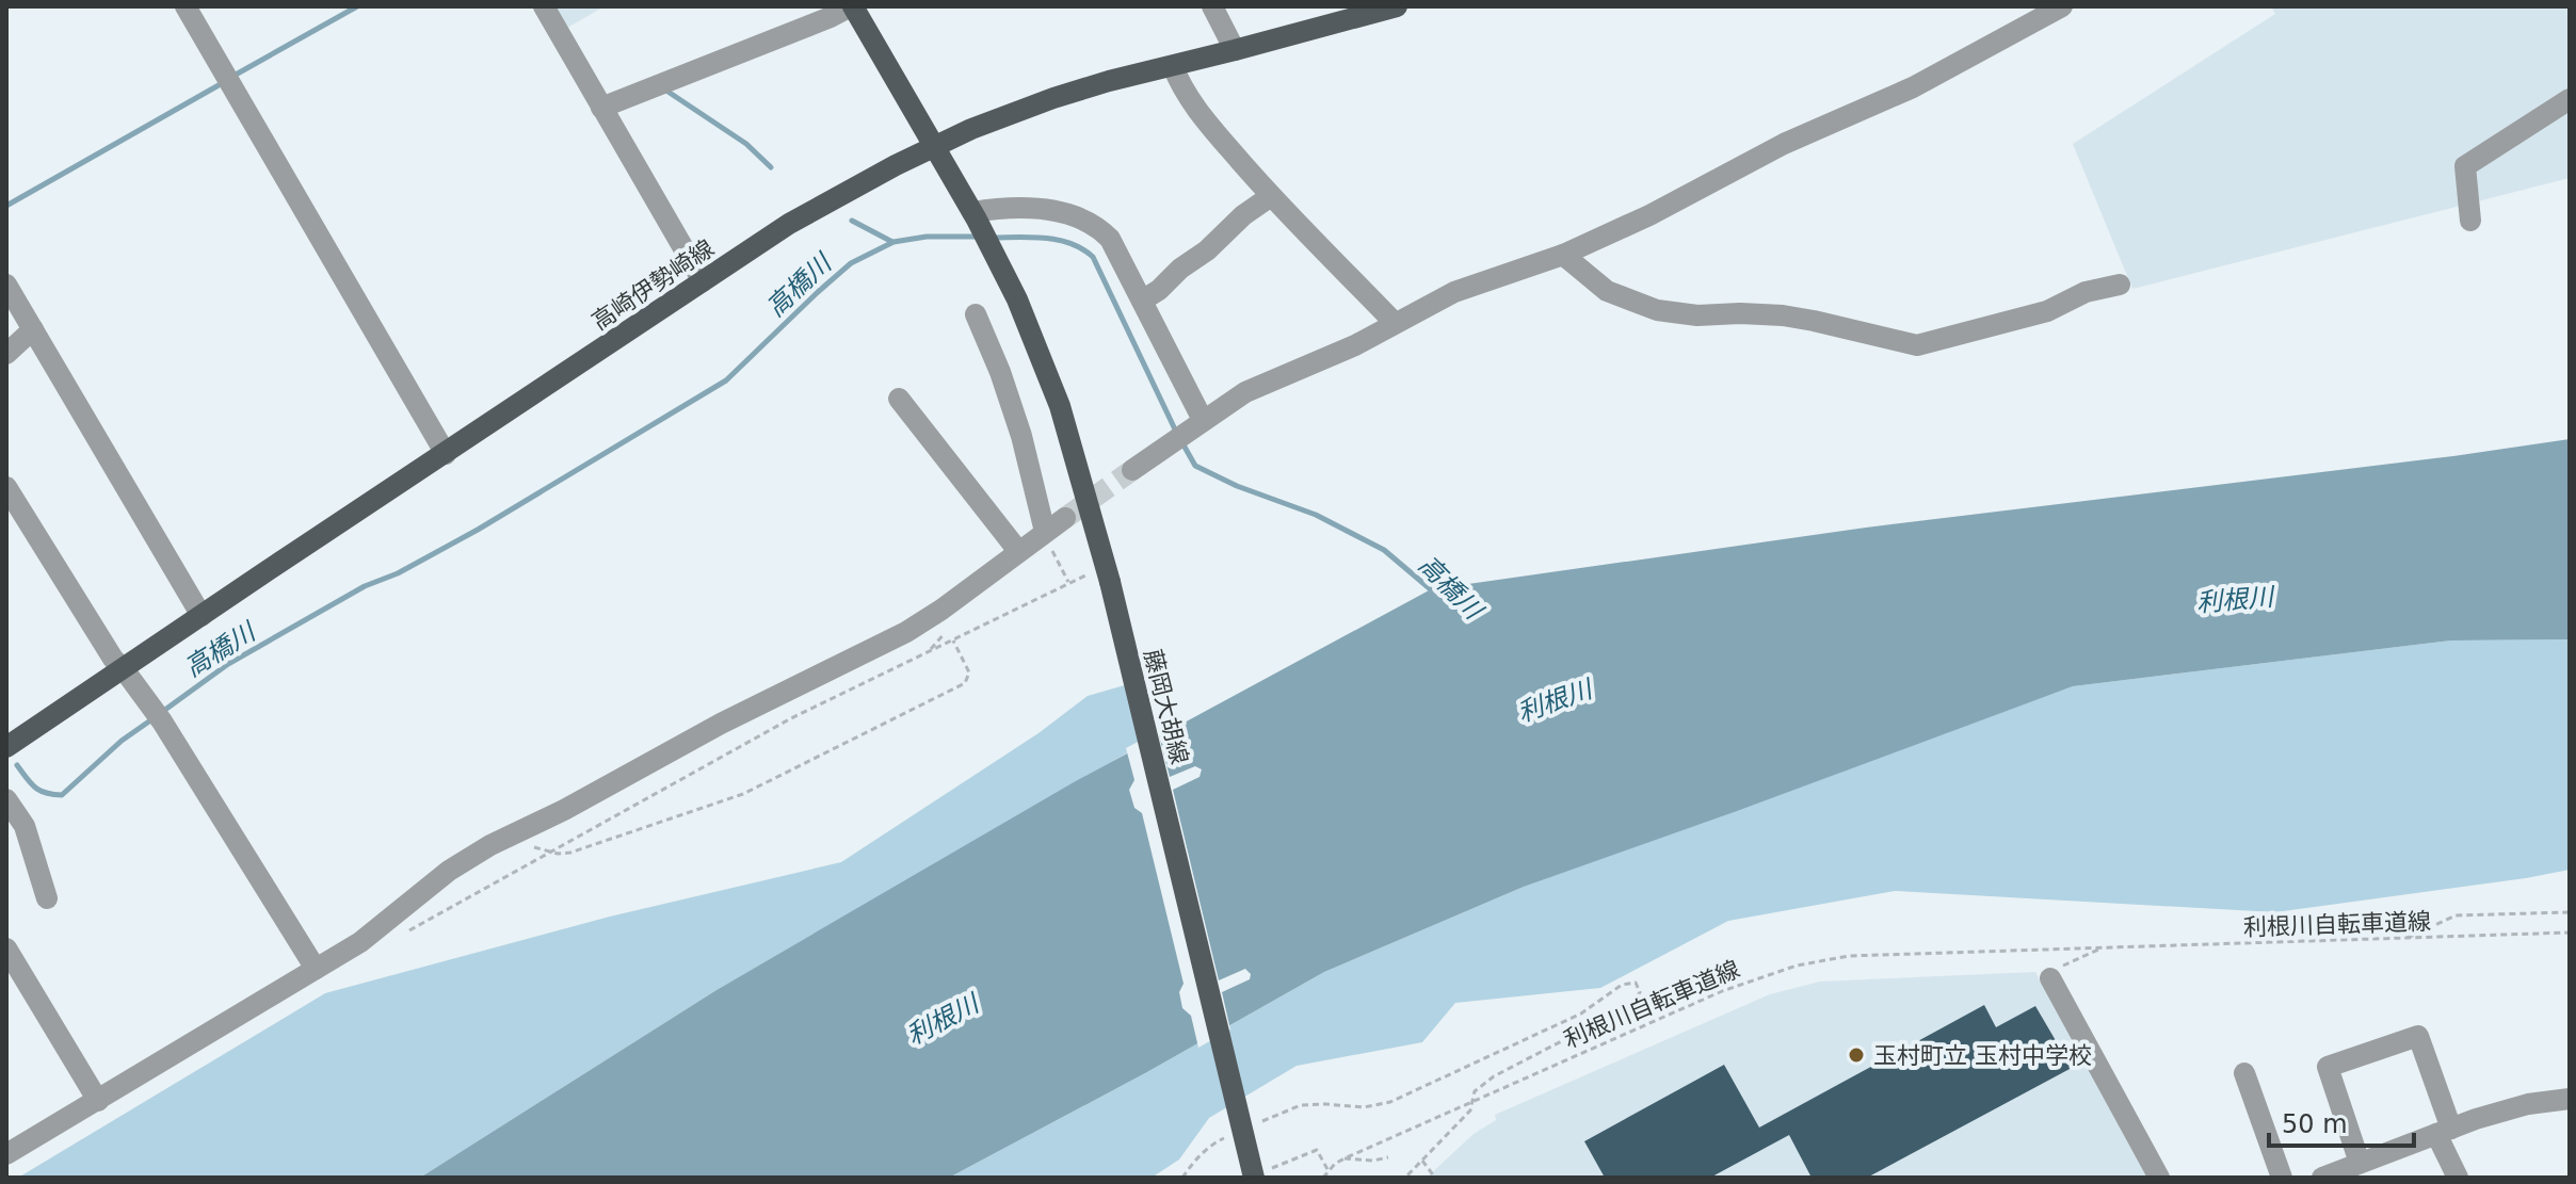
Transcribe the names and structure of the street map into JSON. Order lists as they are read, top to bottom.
{
  "streets": {
    "main road": ["高崎伊勢崎線", "藤岡大胡線"],
    "path": ["利根川自転車道線"]
  },
  "water": ["高橋川", "利根川"],
  "places": ["玉村町立 玉村中学校"],
  "scale_bar": "50 m"
}
